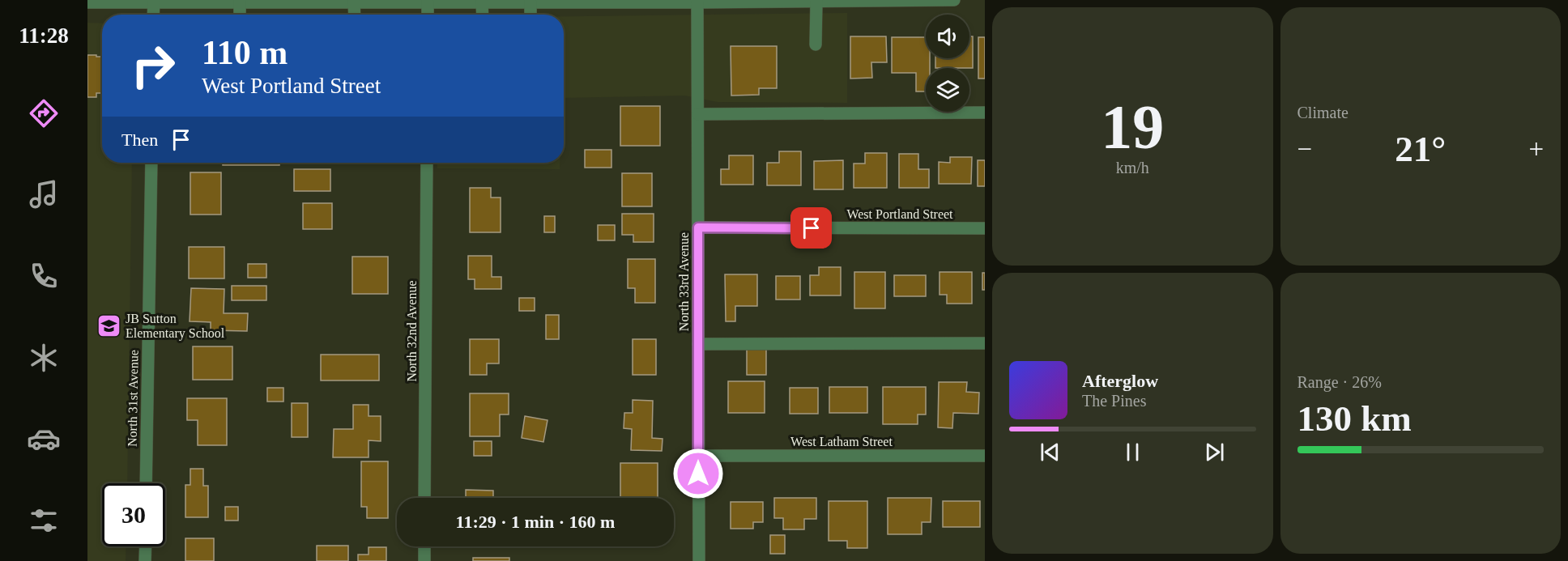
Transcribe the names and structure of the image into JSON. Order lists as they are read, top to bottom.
{
  "streets": {
    "street": [
      "West Portland Street",
      "North 33rd Avenue",
      "North 32nd Avenue",
      "North 31st Avenue",
      "West Latham Street"
    ]
  },
  "crossings": [
    ["West Portland Street", "North 33rd Avenue"],
    ["North 33rd Avenue", "West Latham Street"]
  ],
  "places": {
    "school or university": ["JB Sutton Elementary School"]
  },
  "page": {
    "tabs": "11:28",
    "tile": [
      ["19", "km/h"],
      "Climate",
      ["Range · 26%", "130 km"]
    ],
    "turn": ["110 m", "West Portland Street"],
    "then": "Then",
    "heat": ["−", "21°", "+"],
    "song": ["Afterglow", "The Pines"],
    "limit": "30",
    "trip": "11:29 · 1 min · 160 m"
  }
}
